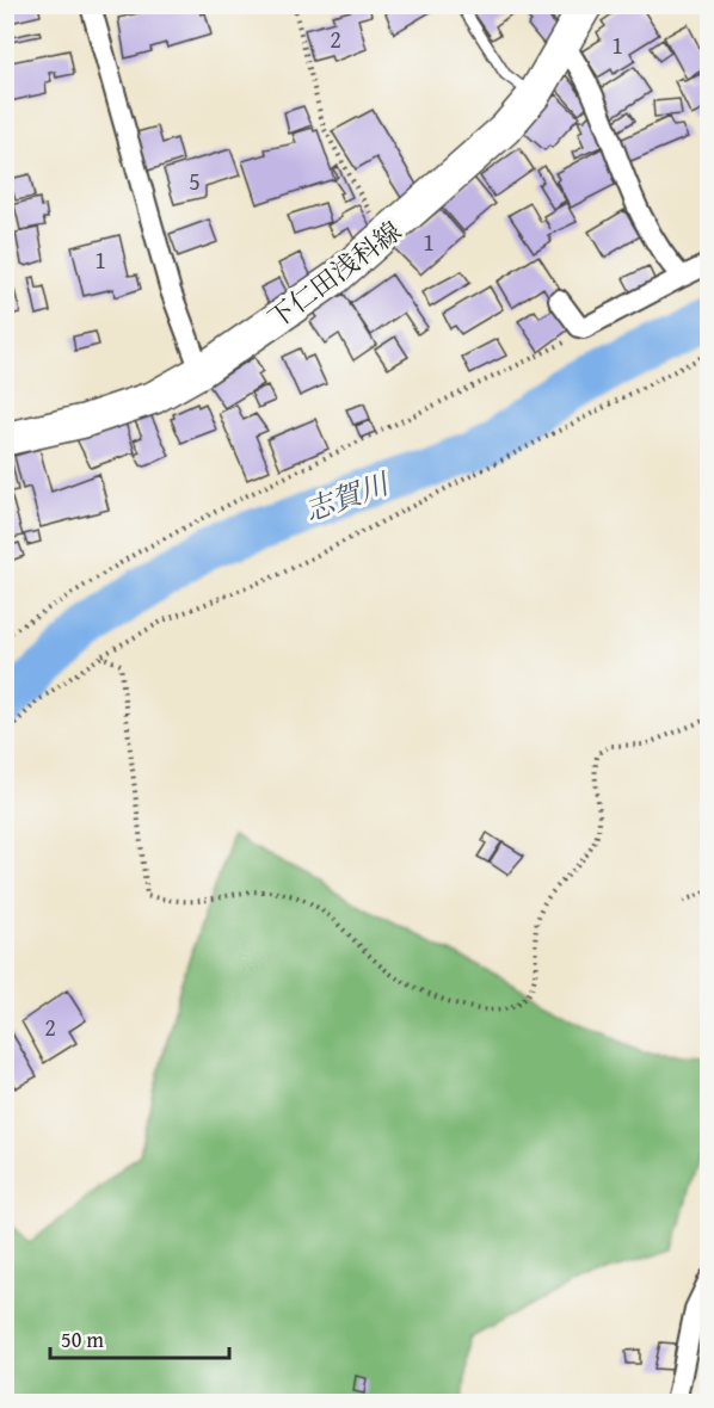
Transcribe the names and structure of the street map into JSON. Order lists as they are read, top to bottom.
{
  "streets": {
    "main road": ["下仁田浅科線"]
  },
  "water": ["志賀川"],
  "house_numbers": [
    "2",
    "1",
    "5",
    "1",
    "1",
    "2"
  ],
  "scale_bar": "50 m"
}
